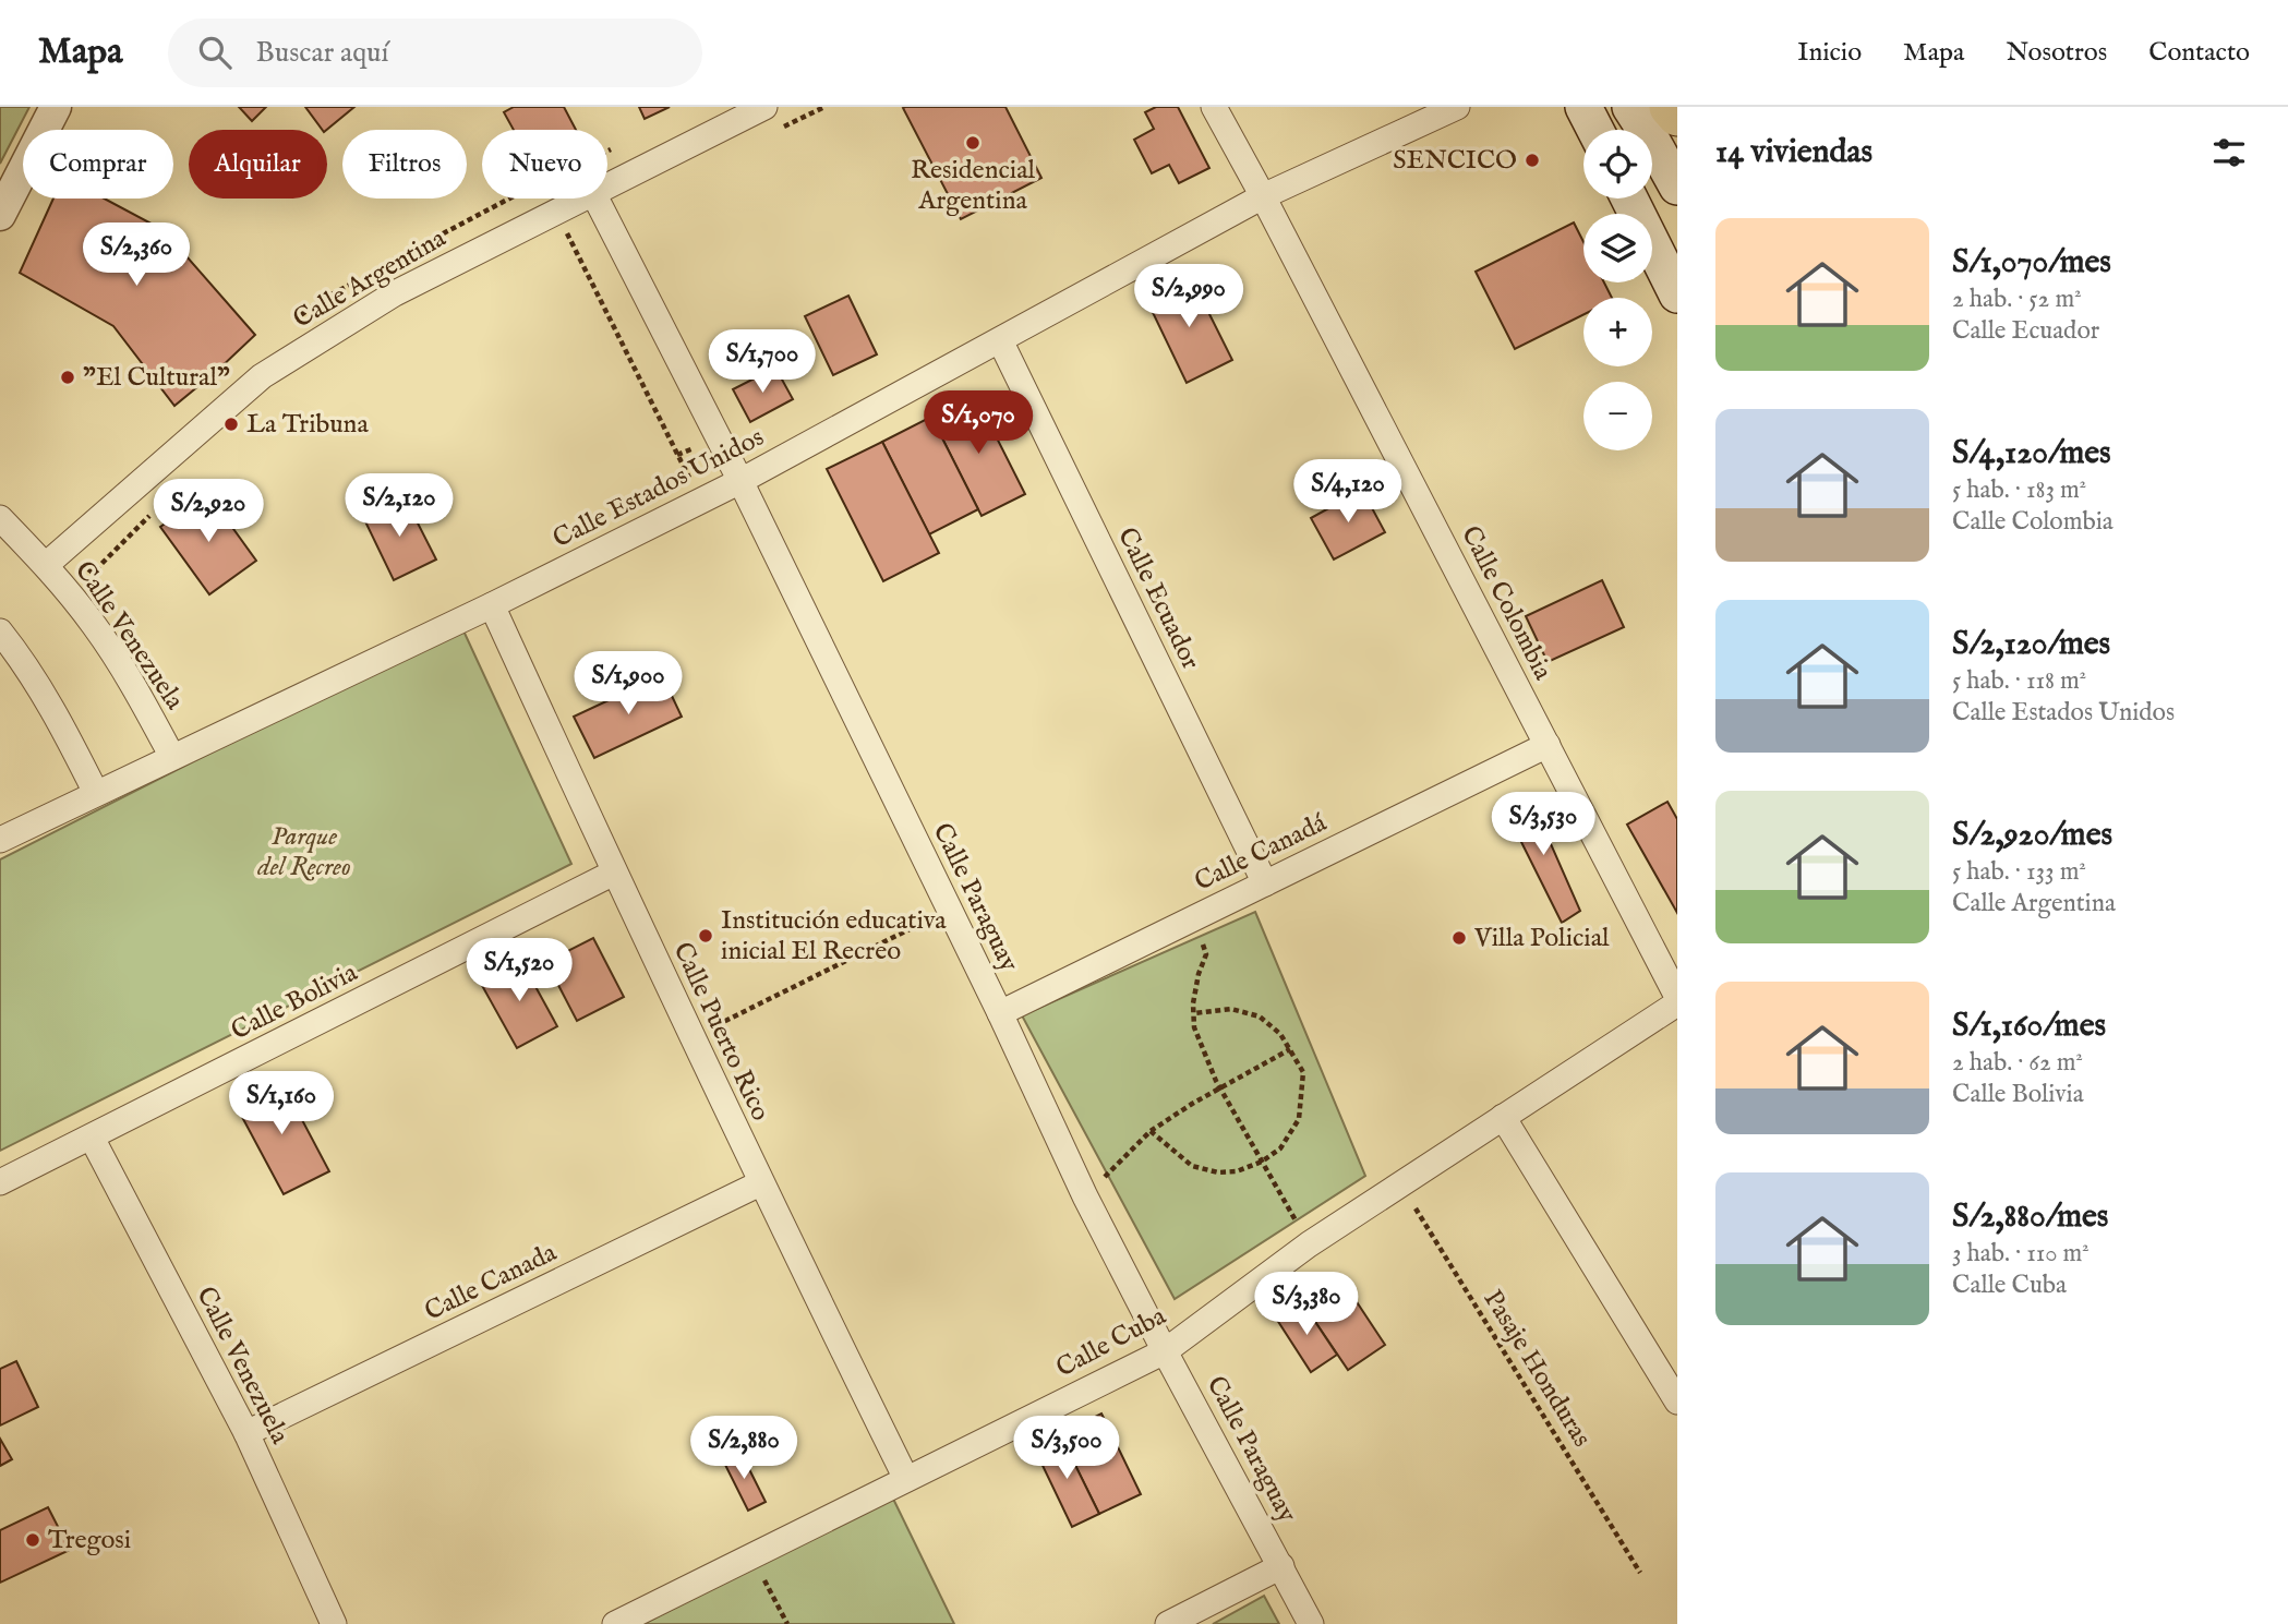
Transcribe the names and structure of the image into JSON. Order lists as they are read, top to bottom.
{
  "streets": {
    "street": [
      "Calle Argentina",
      "Calle Estados Unidos",
      "Calle Ecuador",
      "Calle Colombia",
      "Calle Venezuela",
      "Calle Canadá",
      "Calle Paraguay",
      "Calle Bolivia",
      "Calle Puerto Rico",
      "Calle Canada",
      "Calle Cuba"
    ],
    "path": ["Pasaje Honduras"]
  },
  "crossings": [
    ["Calle Argentina", "Calle Venezuela"],
    ["Calle Estados Unidos", "Calle Ecuador"],
    ["Calle Estados Unidos", "Calle Colombia"],
    ["Calle Estados Unidos", "Calle Venezuela"],
    ["Calle Estados Unidos", "Calle Paraguay"],
    ["Calle Estados Unidos", "Calle Puerto Rico"],
    ["Calle Ecuador", "Calle Canadá"],
    ["Calle Colombia", "Calle Canadá"],
    ["Calle Venezuela", "Calle Bolivia"],
    ["Calle Venezuela", "Calle Canada"],
    ["Calle Canadá", "Calle Paraguay"],
    ["Calle Paraguay", "Calle Cuba"],
    ["Calle Bolivia", "Calle Puerto Rico"],
    ["Calle Puerto Rico", "Calle Canada"],
    ["Calle Puerto Rico", "Calle Cuba"],
    ["Calle Cuba", "Pasaje Honduras"]
  ],
  "parks": ["Parque del Recreo"],
  "places": [
    "Residencial Argentina",
    "SENCICO",
    "\"El Cultural\"",
    "La Tribuna",
    "Institución educativa inicial El Recreo",
    "Villa Policial",
    "Tregosi"
  ],
  "page": {
    "header": "Mapa",
    "search": "Buscar aquí",
    "nav": [
      "Inicio",
      "Mapa",
      "Nosotros",
      "Contacto"
    ],
    "heading": "14 viviendas",
    "map_buttons": ["+", "−"],
    "chip": [
      "Comprar",
      "Alquilar",
      "Filtros",
      "Nuevo"
    ],
    "list": [
      {
        "name": "S/1,070/mes",
        "note": "2 hab. · 52 m² · Calle Ecuador"
      },
      {
        "name": "S/4,120/mes",
        "note": "5 hab. · 183 m² · Calle Colombia"
      },
      {
        "name": "S/2,120/mes",
        "note": "5 hab. · 118 m² · Calle Estados Unidos"
      },
      {
        "name": "S/2,920/mes",
        "note": "5 hab. · 133 m² · Calle Argentina"
      },
      {
        "name": "S/1,160/mes",
        "note": "2 hab. · 62 m² · Calle Bolivia"
      },
      {
        "name": "S/2,880/mes",
        "note": "3 hab. · 110 m² · Calle Cuba"
      }
    ],
    "price": [
      "S/2,360",
      "S/2,990",
      "S/1,700",
      "S/1,070",
      "S/4,120",
      "S/2,120",
      "S/2,920",
      "S/1,900",
      "S/3,530",
      "S/1,520",
      "S/1,160",
      "S/3,380",
      "S/2,880",
      "S/3,500"
    ]
  }
}
